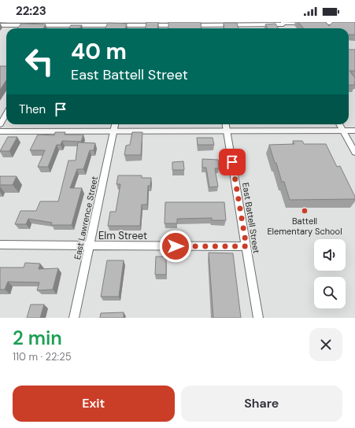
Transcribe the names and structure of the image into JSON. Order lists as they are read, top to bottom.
{
  "streets": {
    "street": ["East Lawrence Street", "East Battell Street", "Elm Street"]
  },
  "crossings": [
    ["East Lawrence Street", "Elm Street"],
    ["East Battell Street", "Elm Street"]
  ],
  "places": ["Battell Elementary School"],
  "page": {
    "status": "22:23",
    "turn": ["40 m", "East Battell Street"],
    "then": "Then",
    "heading": ["2 min", "110 m · 22:25"],
    "buttons": ["Exit", "Share"]
  }
}
